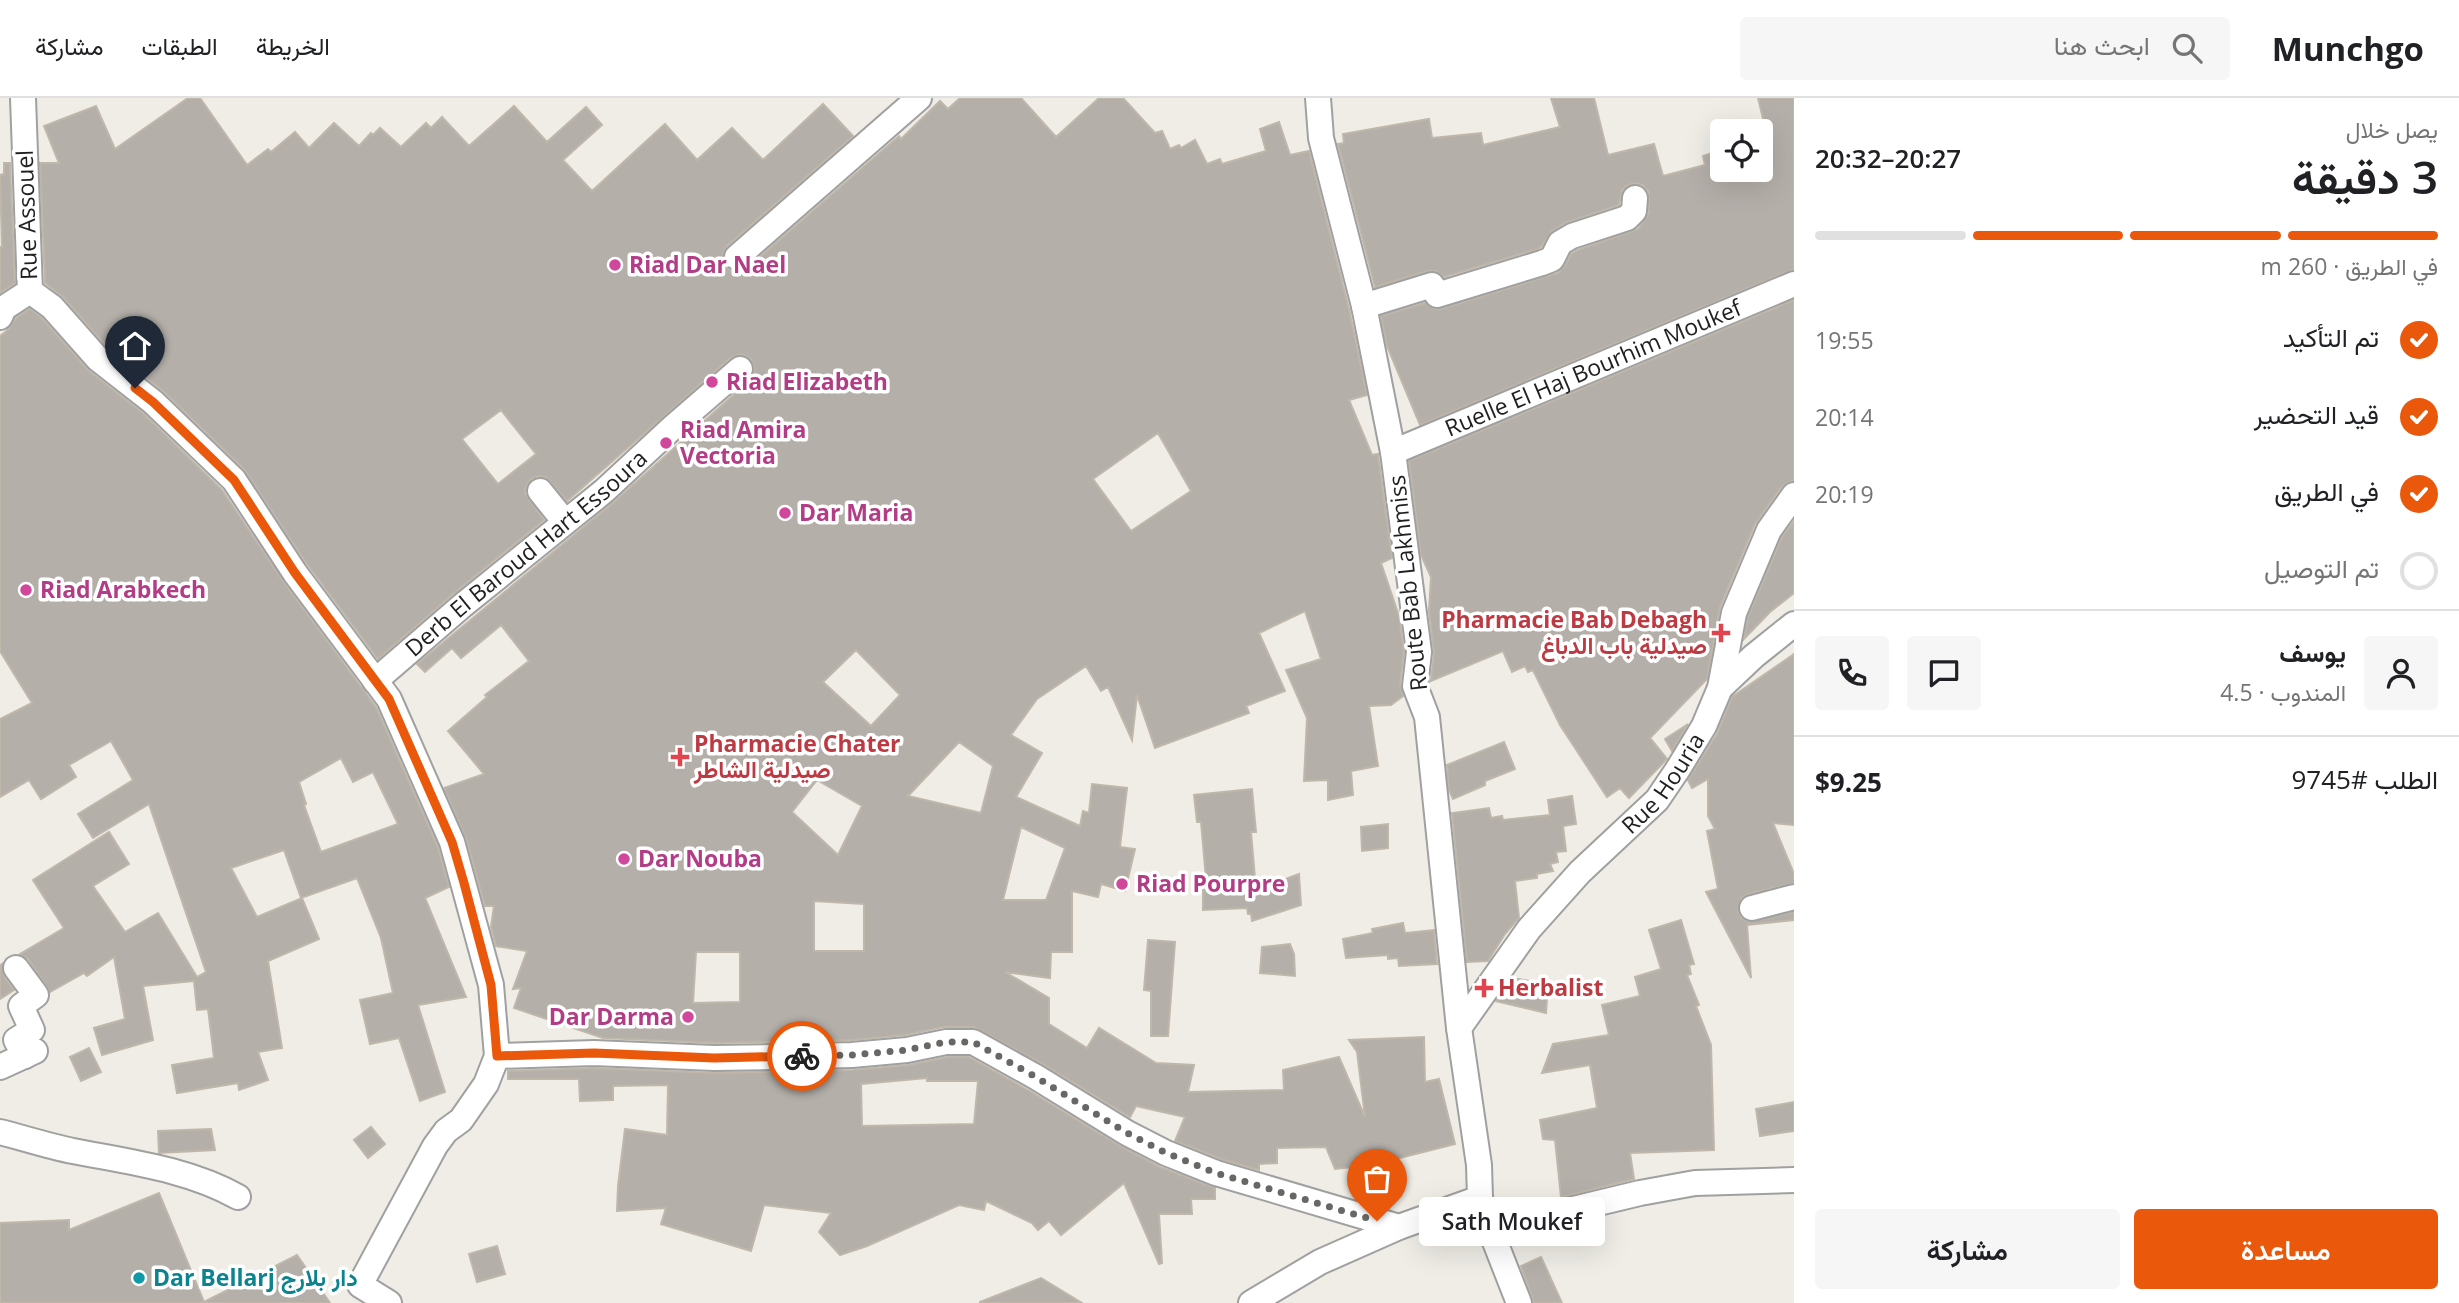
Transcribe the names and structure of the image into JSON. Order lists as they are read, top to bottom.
{
  "streets": {
    "street": [
      "Rue Assouel",
      "Ruelle El Haj Bourhim Moukef",
      "Derb El Baroud Hart Essoura",
      "Route Bab Lakhmiss",
      "Rue Houria"
    ]
  },
  "crossings": [
    ["Ruelle El Haj Bourhim Moukef", "Route Bab Lakhmiss"],
    ["Route Bab Lakhmiss", "Rue Houria"]
  ],
  "places": {
    "other": [
      "Riad Dar Nael",
      "Riad Elizabeth",
      "Riad Amira Vectoria",
      "Dar Maria",
      "Riad Arabkech",
      "Dar Nouba",
      "Riad Pourpre",
      "Dar Darma",
      "Sath Moukef",
      "Dar Bellarj دار بلارج"
    ],
    "health": ["Pharmacie Bab Debagh صيدلية باب الدباغ", "Pharmacie Chater صيدلية الشاطر", "Herbalist"]
  },
  "page": {
    "header": "Munchgo",
    "search": "ابحث هنا",
    "nav": ["الخريطة", "الطبقات", "مشاركة"],
    "heading": ["3 دقيقة", "يصل خلال", "20:27–20:32"],
    "panel": [
      "يوسف",
      "المندوب · 4.5",
      "الطلب #9745",
      "$9.25"
    ],
    "bar": "في الطريق · 260 m",
    "list": [
      ["تم التأكيد", "19:55"],
      ["قيد التحضير", "20:14"],
      ["في الطريق", "20:19"],
      "تم التوصيل"
    ],
    "buttons": ["مساعدة", "مشاركة"],
    "bubble": "Sath Moukef"
  }
}
